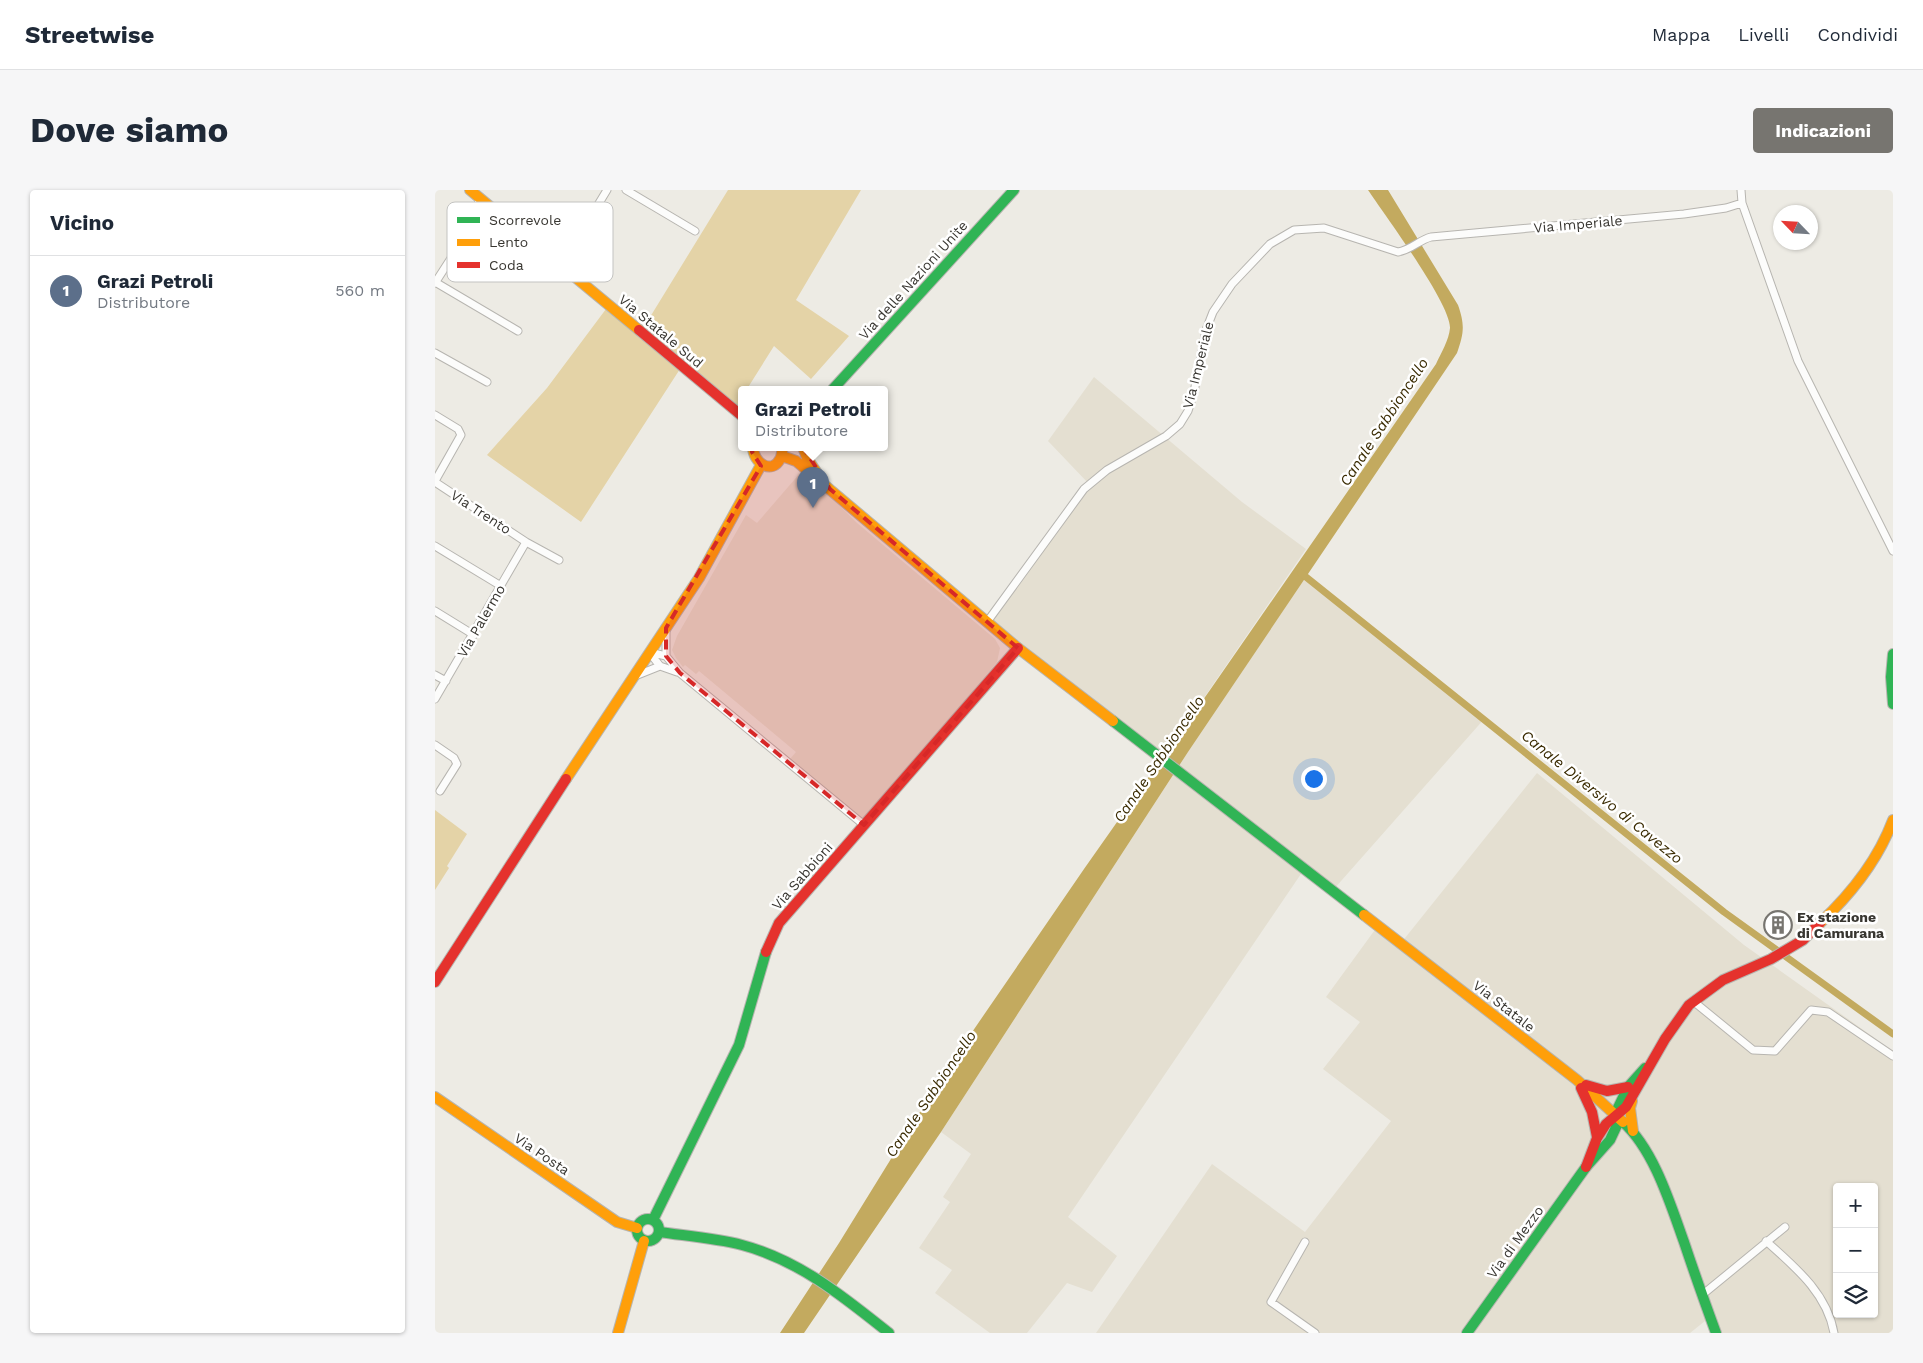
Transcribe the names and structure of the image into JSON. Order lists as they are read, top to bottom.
{
  "streets": {
    "street": [
      "Via Imperiale",
      "Via delle Nazioni Unite",
      "Via Statale Sud",
      "Via Trento",
      "Via Palermo",
      "Via Sabbioni",
      "Via Statale",
      "Via Posta",
      "Via di Mezzo"
    ]
  },
  "crossings": [
    ["Via Imperiale", "Via Statale"],
    ["Via Trento", "Via Palermo"],
    ["Via Sabbioni", "Via Statale"],
    ["Via Sabbioni", "Via Posta"]
  ],
  "water": ["Canale Sabbioncello", "Canale Diversivo di Cavezzo"],
  "places": {
    "building": ["Ex stazione di Camurana"]
  },
  "legend": ["Scorrevole", "Lento", "Coda"],
  "north": "top left",
  "page": {
    "header": "Streetwise",
    "nav": ["Mappa", "Livelli", "Condividi"],
    "buttons": "Indicazioni",
    "title": "Dove siamo",
    "heading": "Vicino",
    "list": [
      {
        "mark": "1",
        "name": "Grazi Petroli",
        "note": "Distributore",
        "value": "560 m"
      }
    ],
    "popup": ["Grazi Petroli", "Distributore"],
    "pins": "1",
    "map_buttons": ["+", "−"]
  }
}
